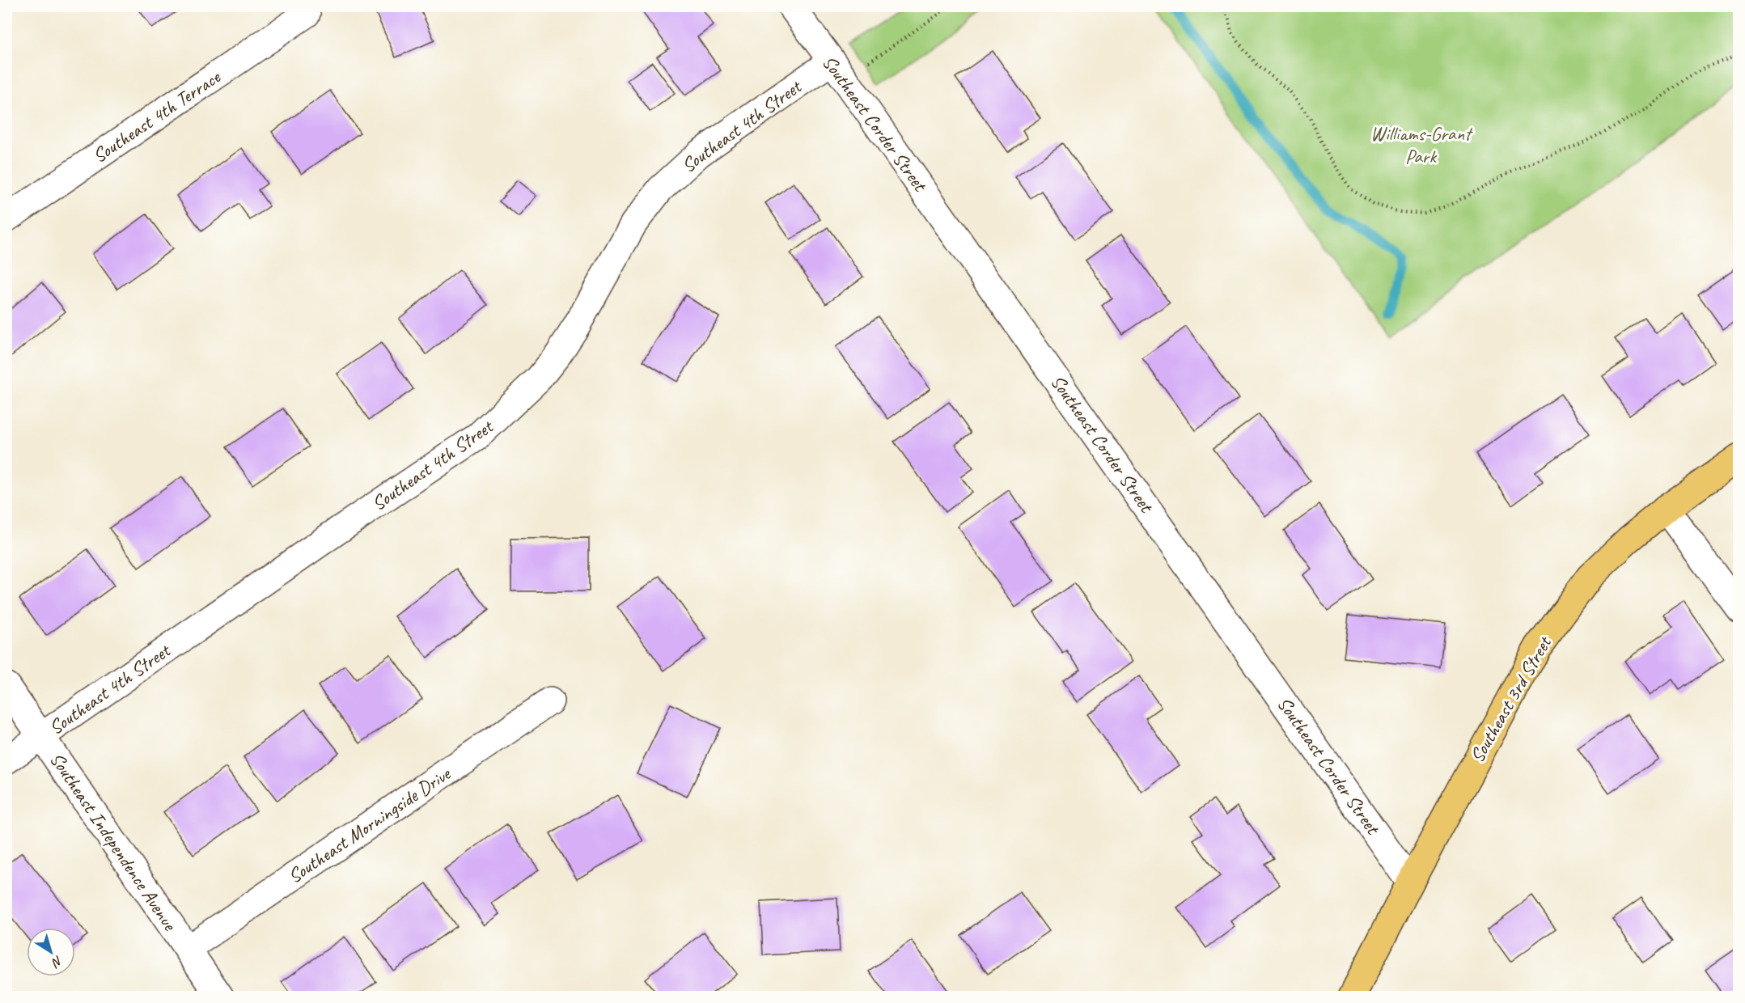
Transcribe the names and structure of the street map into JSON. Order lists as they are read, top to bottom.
{
  "streets": {
    "main road": ["Southeast 3rd Street"],
    "street": [
      "Southeast 4th Terrace",
      "Southeast Corder Street",
      "Southeast 4th Street",
      "Southeast Morningside Drive",
      "Southeast Independence Avenue"
    ]
  },
  "crossings": [
    ["Southeast Corder Street", "Southeast 4th Street"],
    ["Southeast Corder Street", "Southeast 3rd Street"],
    ["Southeast 4th Street", "Southeast Independence Avenue"],
    ["Southeast Morningside Drive", "Southeast Independence Avenue"]
  ],
  "parks": ["Williams-Grant Park"],
  "north": "bottom right"
}
